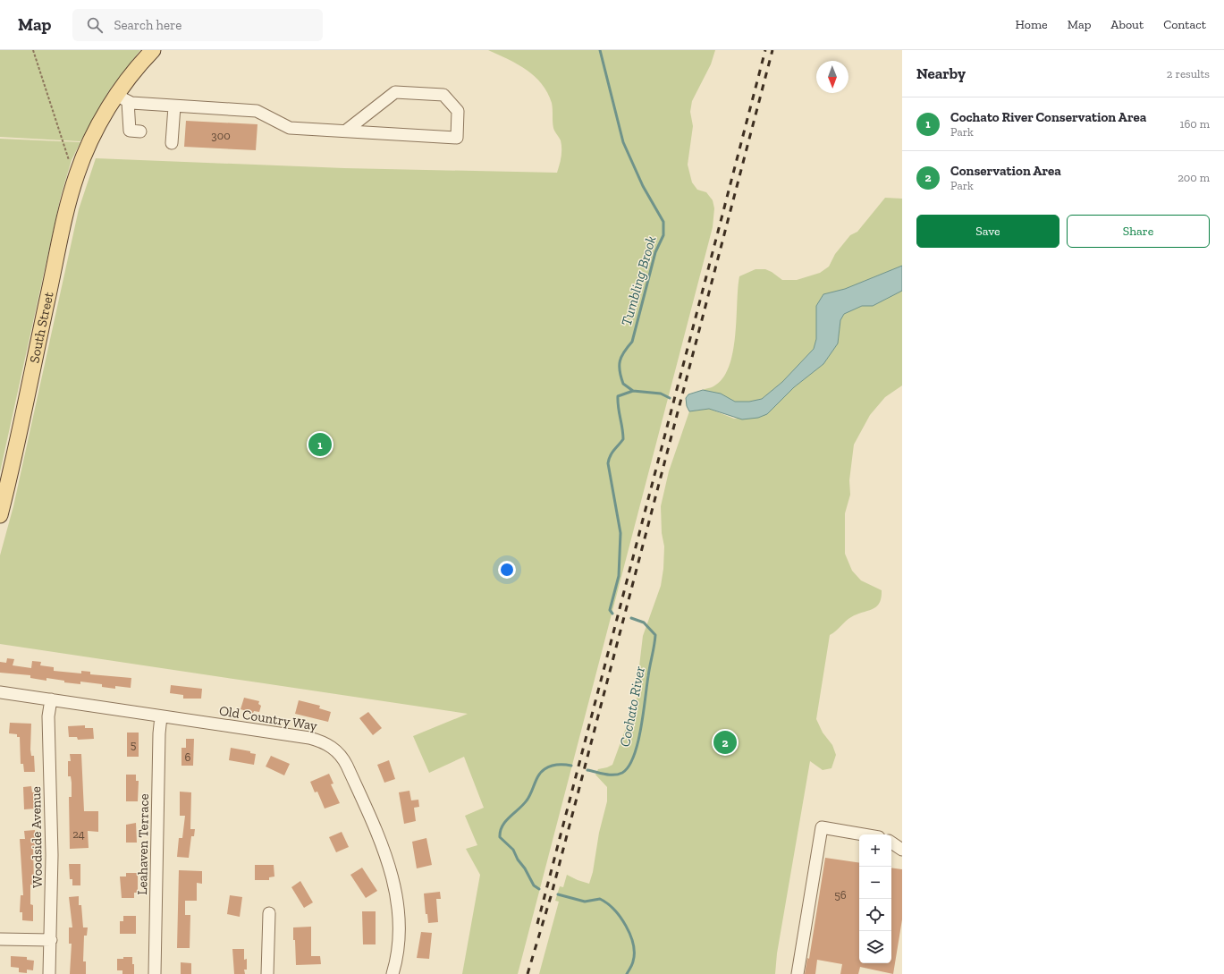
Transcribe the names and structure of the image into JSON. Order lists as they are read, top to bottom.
{
  "streets": {
    "main road": ["South Street"],
    "street": ["Old Country Way", "Woodside Avenue", "Leahaven Terrace"]
  },
  "crossings": [
    ["Old Country Way", "Woodside Avenue"],
    ["Old Country Way", "Leahaven Terrace"]
  ],
  "water": ["Tumbling Brook", "Cochato River"],
  "house_numbers": [
    "300",
    "5",
    "6",
    "24",
    "56"
  ],
  "north": "bottom",
  "page": {
    "header": "Map",
    "search": "Search here",
    "nav": [
      "Home",
      "Map",
      "About",
      "Contact"
    ],
    "heading": ["Nearby", "2 results"],
    "list": [
      {
        "mark": "1",
        "name": "Cochato River Conservation Area",
        "note": "Park",
        "value": "160 m"
      },
      {
        "mark": "2",
        "name": "Conservation Area",
        "note": "Park",
        "value": "200 m"
      }
    ],
    "buttons": ["Save", "Share"],
    "pins": ["1", "2"],
    "map_buttons": ["+", "−"]
  }
}
